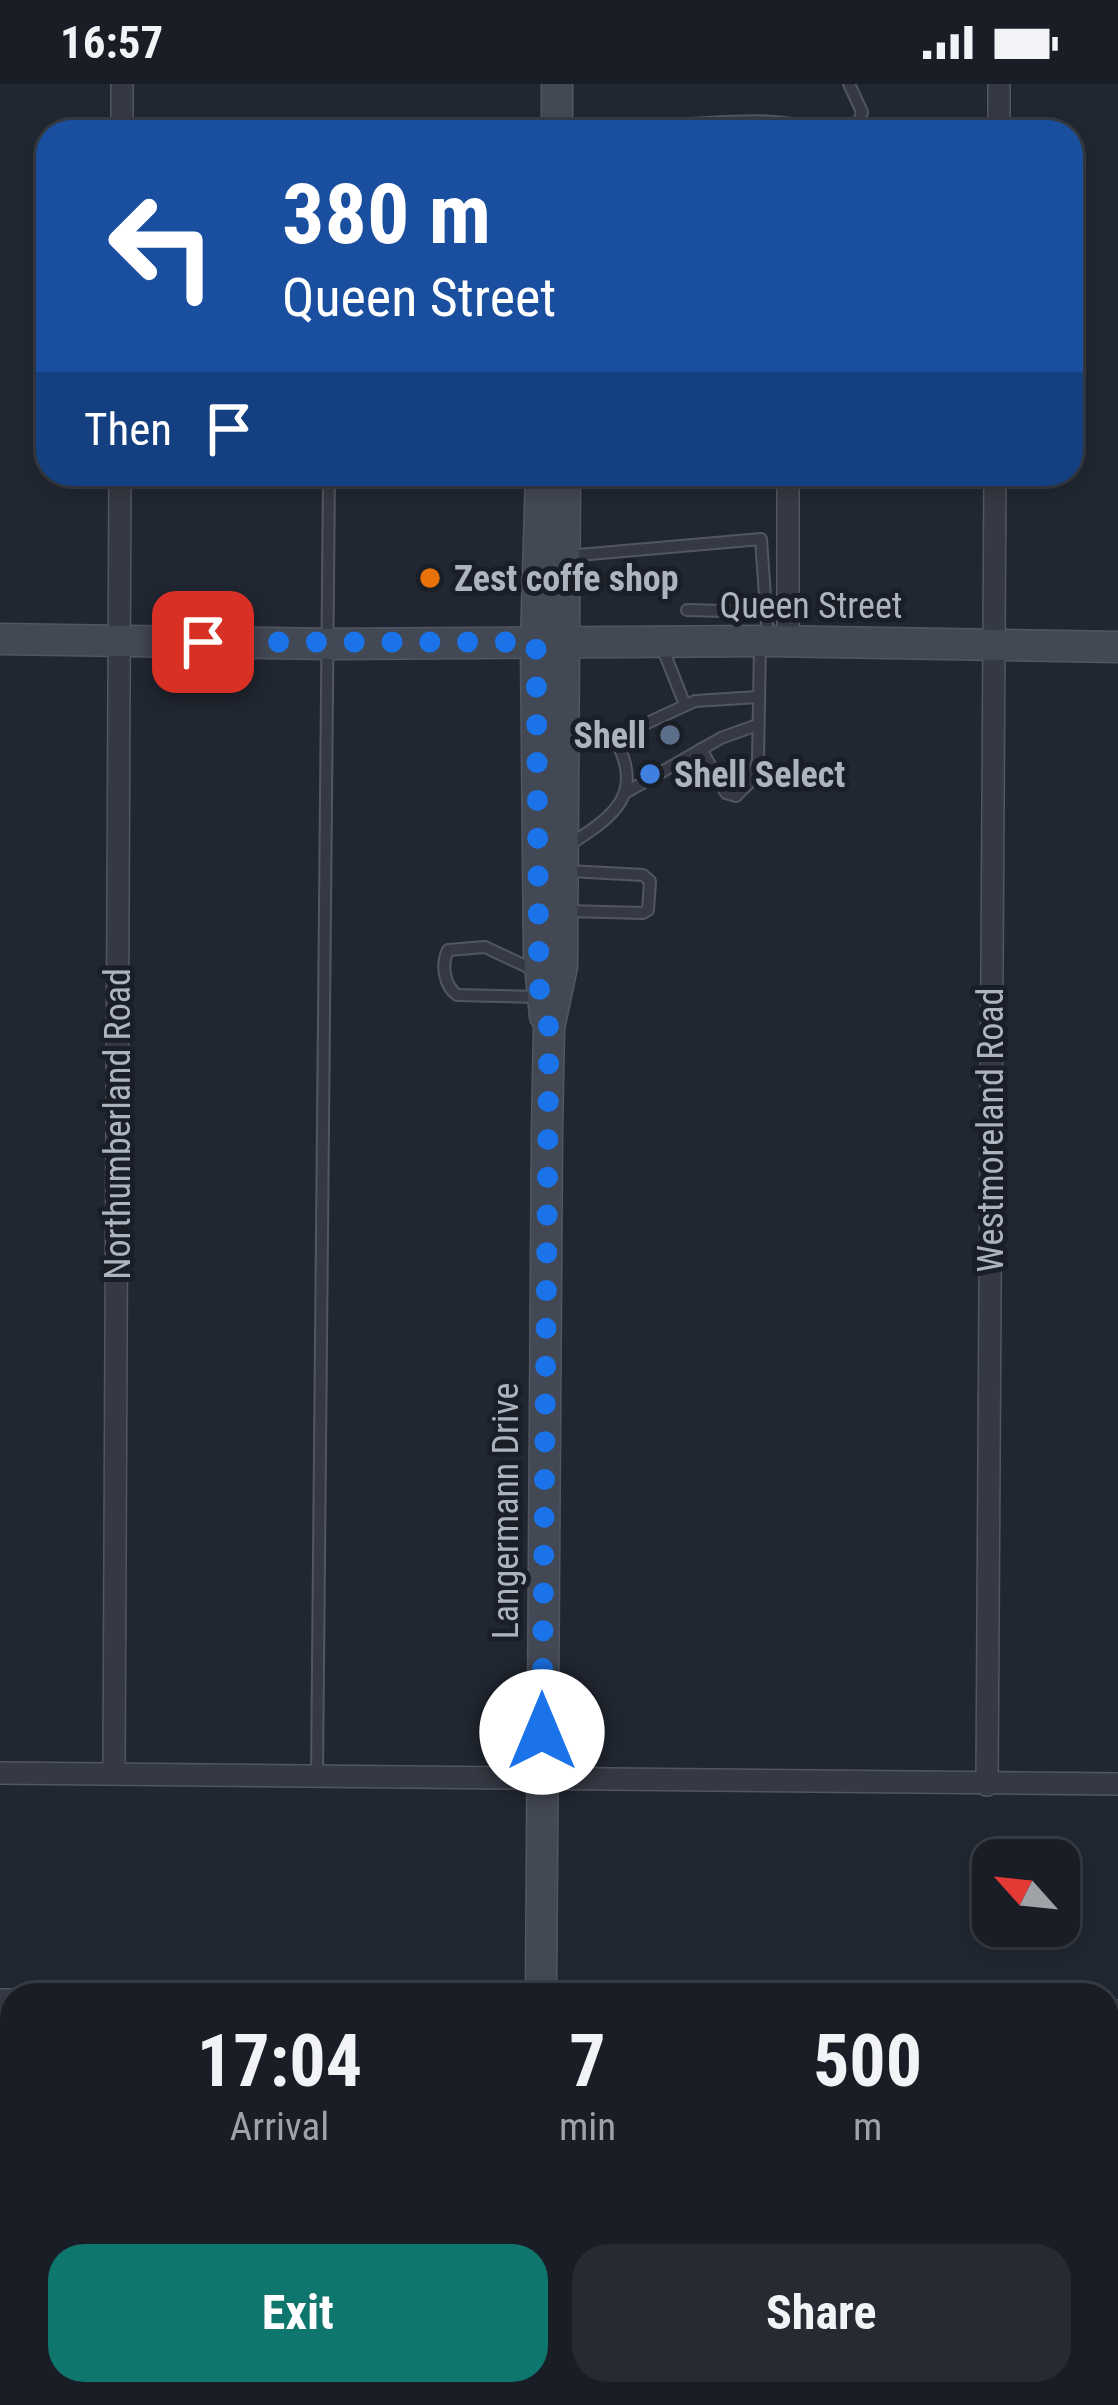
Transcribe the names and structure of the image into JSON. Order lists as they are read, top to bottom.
{
  "streets": {
    "main road": ["Queen Street", "Langermann Drive"],
    "street": ["Northumberland Road", "Westmoreland Road"]
  },
  "crossings": [
    ["Queen Street", "Northumberland Road"],
    ["Queen Street", "Westmoreland Road"],
    ["Queen Street", "Langermann Drive"]
  ],
  "places": ["Zest coffe shop", "Shell", "Shell Select"],
  "north": "top left",
  "page": {
    "status": "16:57",
    "turn": ["380 m", "Queen Street"],
    "then": "Then",
    "eta": [
      "17:04",
      "Arrival",
      "7",
      "min",
      "500",
      "m"
    ],
    "buttons": ["Exit", "Share"]
  }
}
